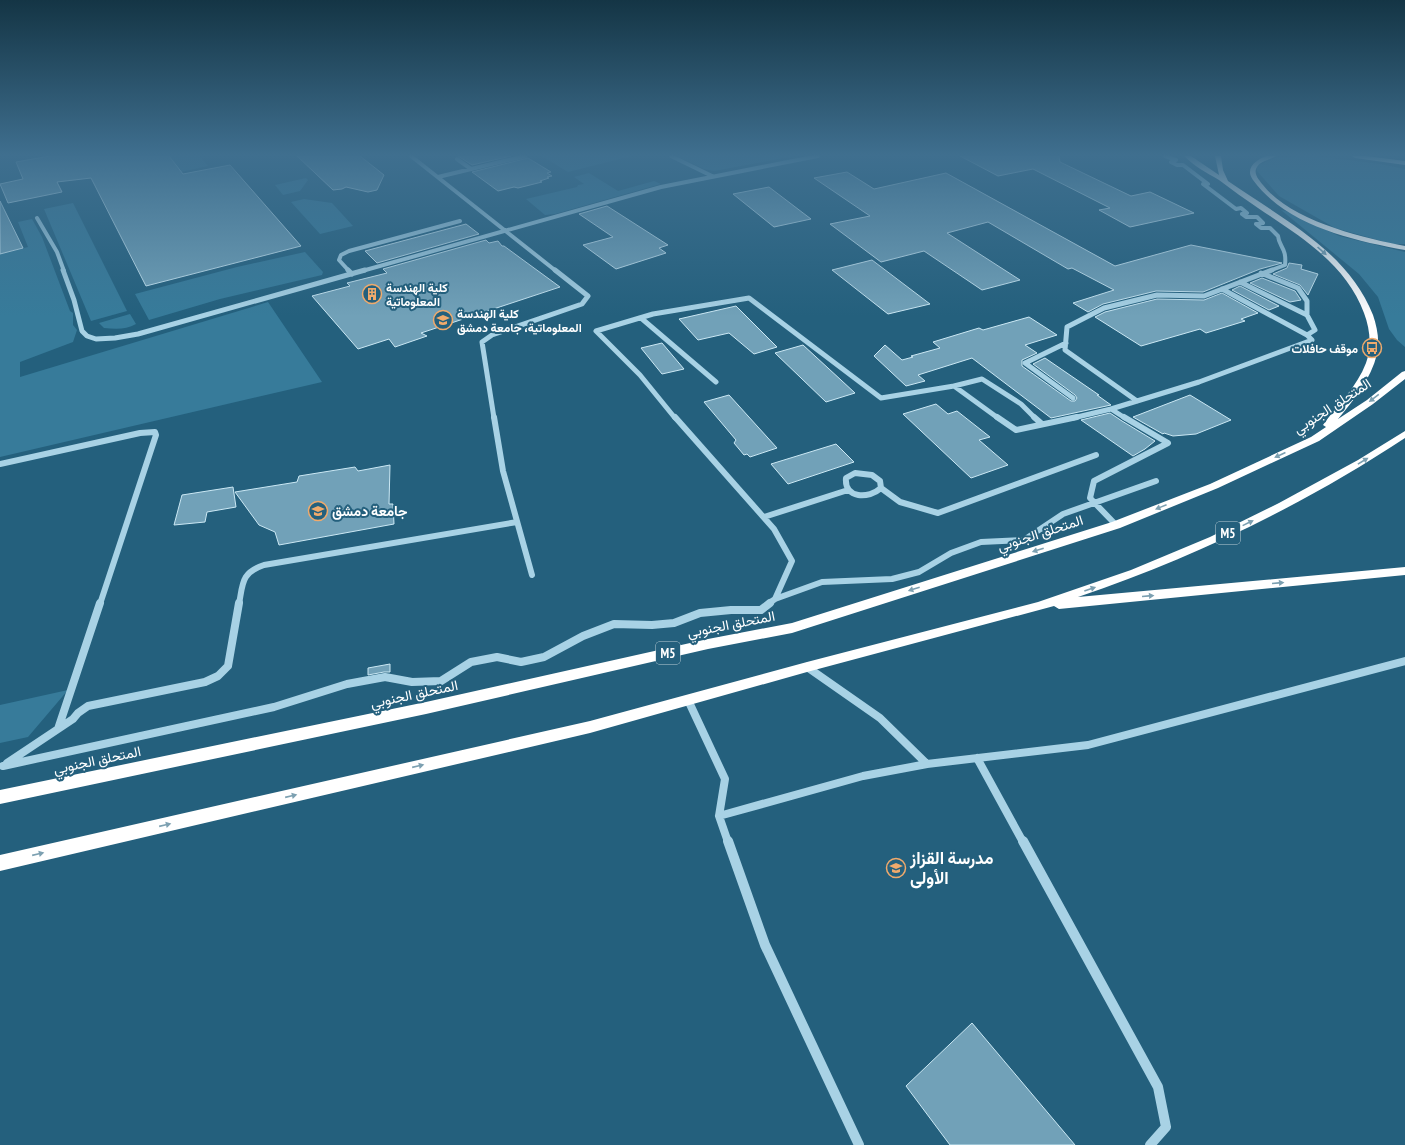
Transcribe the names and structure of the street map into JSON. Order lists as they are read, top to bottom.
{
  "streets": {
    "highway": ["المتحلق الجنوبي", "M5"]
  },
  "places": {
    "building": ["كلية الهندسة المعلوماتية"],
    "school or university": ["كلية الهندسة المعلوماتية، جامعة دمشق", "جامعة دمشق", "مدرسة القزاز الأولى"],
    "bus stop": ["موقف حافلات"]
  }
}
